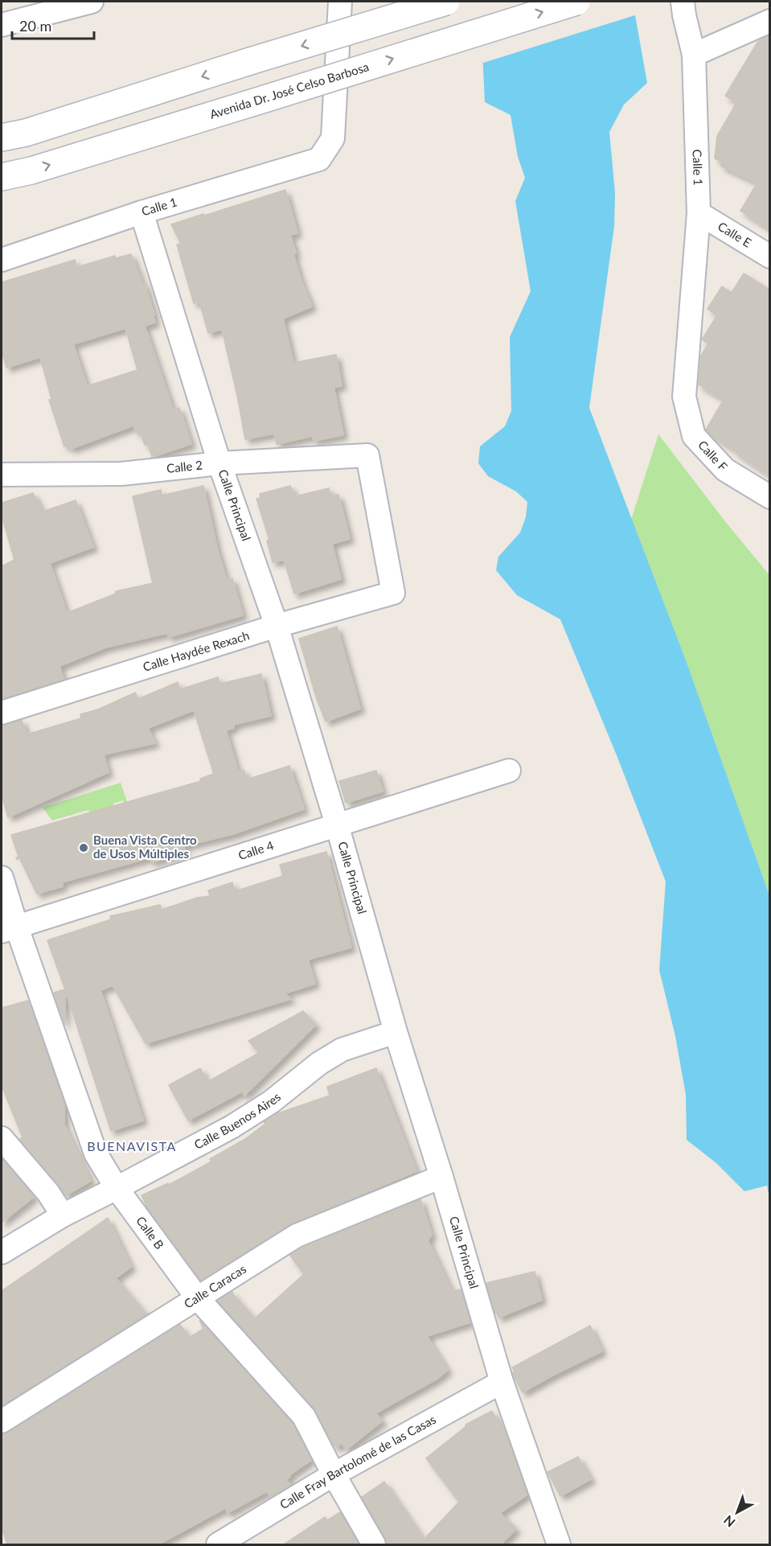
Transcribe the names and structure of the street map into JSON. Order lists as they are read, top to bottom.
{
  "streets": {
    "street": [
      "Avenida Dr. José Celso Barbosa",
      "Calle 1",
      "Calle E",
      "Calle F",
      "Calle 2",
      "Calle Principal",
      "Calle Haydée Rexach",
      "Calle 4",
      "Calle Buenos Aires",
      "Calle B",
      "Calle Caracas",
      "Calle Fray Bartolomé de las Casas"
    ]
  },
  "crossings": [
    ["Calle 1", "Calle E"],
    ["Calle 1", "Calle F"],
    ["Calle 1", "Calle Principal"],
    ["Calle 2", "Calle Principal"],
    ["Calle 2", "Calle Haydée Rexach"],
    ["Calle Principal", "Calle Haydée Rexach"],
    ["Calle Principal", "Calle 4"],
    ["Calle Principal", "Calle Buenos Aires"],
    ["Calle Principal", "Calle Caracas"],
    ["Calle Principal", "Calle Fray Bartolomé de las Casas"],
    ["Calle 4", "Calle B"],
    ["Calle Buenos Aires", "Calle B"],
    ["Calle B", "Calle Caracas"],
    ["Calle B", "Calle Fray Bartolomé de las Casas"]
  ],
  "districts": ["BUENAVISTA"],
  "places": ["Buena Vista Centro de Usos Múltiples"],
  "scale_bar": "20 m",
  "north": "bottom left"
}
